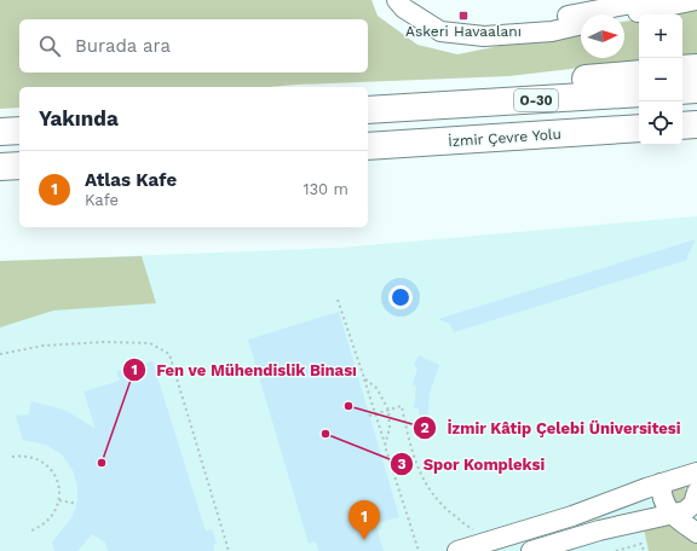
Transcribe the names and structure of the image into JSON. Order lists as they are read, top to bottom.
{
  "streets": {
    "highway": ["O-30", "İzmir Çevre Yolu"]
  },
  "places": {
    "transit": ["Askeri Havaalanı"],
    "other": ["İzmir Kâtip Çelebi Üniversitesi", "Spor Kompleksi", "Fen ve Mühendislik Binası"]
  },
  "north": "right",
  "page": {
    "map_buttons": ["+", "−"],
    "search": "Burada ara",
    "heading": "Yakında",
    "list": [
      {
        "mark": "1",
        "name": "Atlas Kafe",
        "note": "Kafe",
        "value": "130 m"
      }
    ],
    "pins": "1"
  }
}
